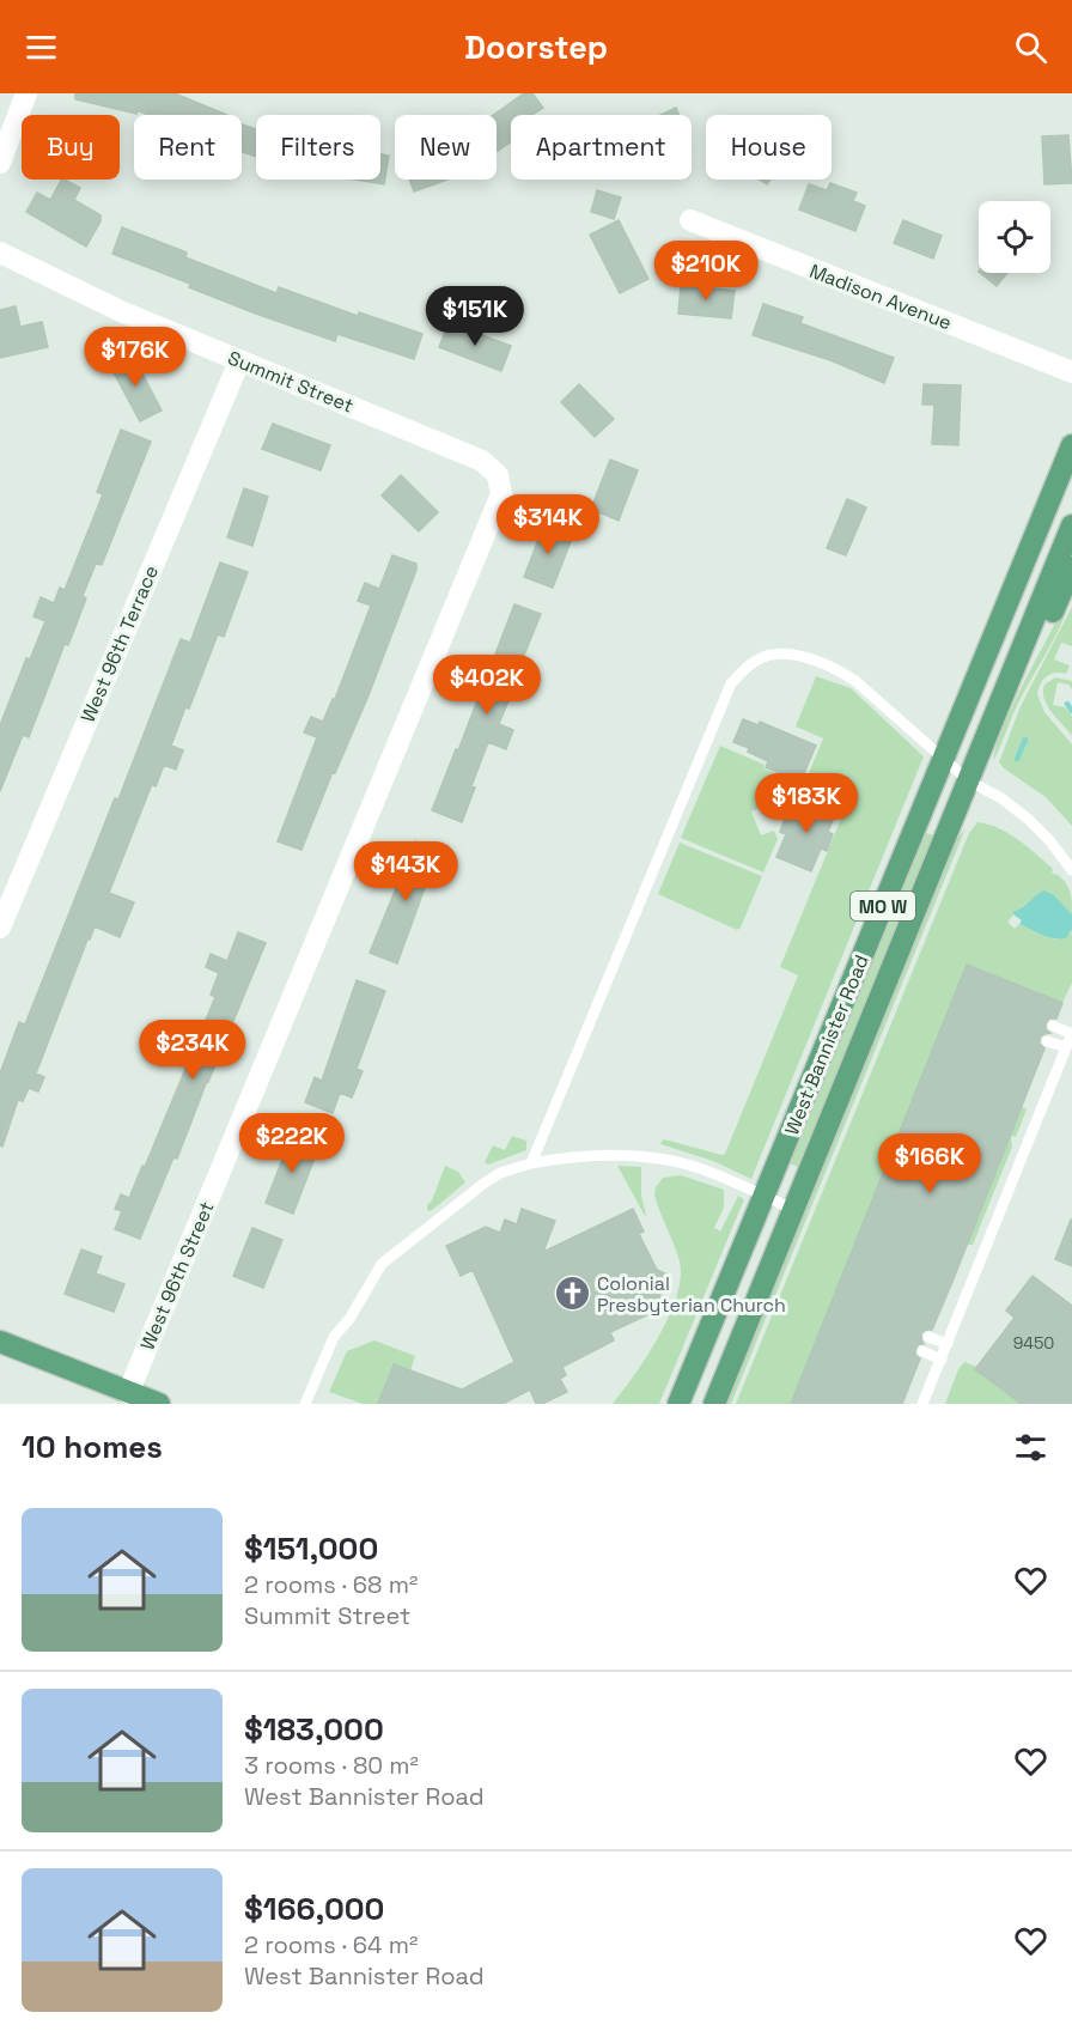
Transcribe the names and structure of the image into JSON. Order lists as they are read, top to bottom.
{
  "streets": {
    "main road": ["MO W", "West Bannister Road"],
    "street": [
      "Madison Avenue",
      "Summit Street",
      "West 96th Terrace",
      "West 96th Street"
    ]
  },
  "crossings": [
    ["Summit Street", "West 96th Terrace"],
    ["Summit Street", "West 96th Street"]
  ],
  "places": {
    "church": ["Colonial Presbyterian Church"]
  },
  "house_numbers": ["9450"],
  "page": {
    "header": "Doorstep",
    "chip": [
      "Buy",
      "Rent",
      "Filters",
      "New",
      "Apartment",
      "House"
    ],
    "price": [
      "$210K",
      "$151K",
      "$176K",
      "$314K",
      "$402K",
      "$183K",
      "$143K",
      "$234K",
      "$222K",
      "$166K"
    ],
    "heading": "10 homes",
    "list": [
      {
        "name": "$151,000",
        "note": "2 rooms · 68 m² · Summit Street"
      },
      {
        "name": "$183,000",
        "note": "3 rooms · 80 m² · West Bannister Road"
      },
      {
        "name": "$166,000",
        "note": "2 rooms · 64 m² · West Bannister Road"
      }
    ]
  }
}
